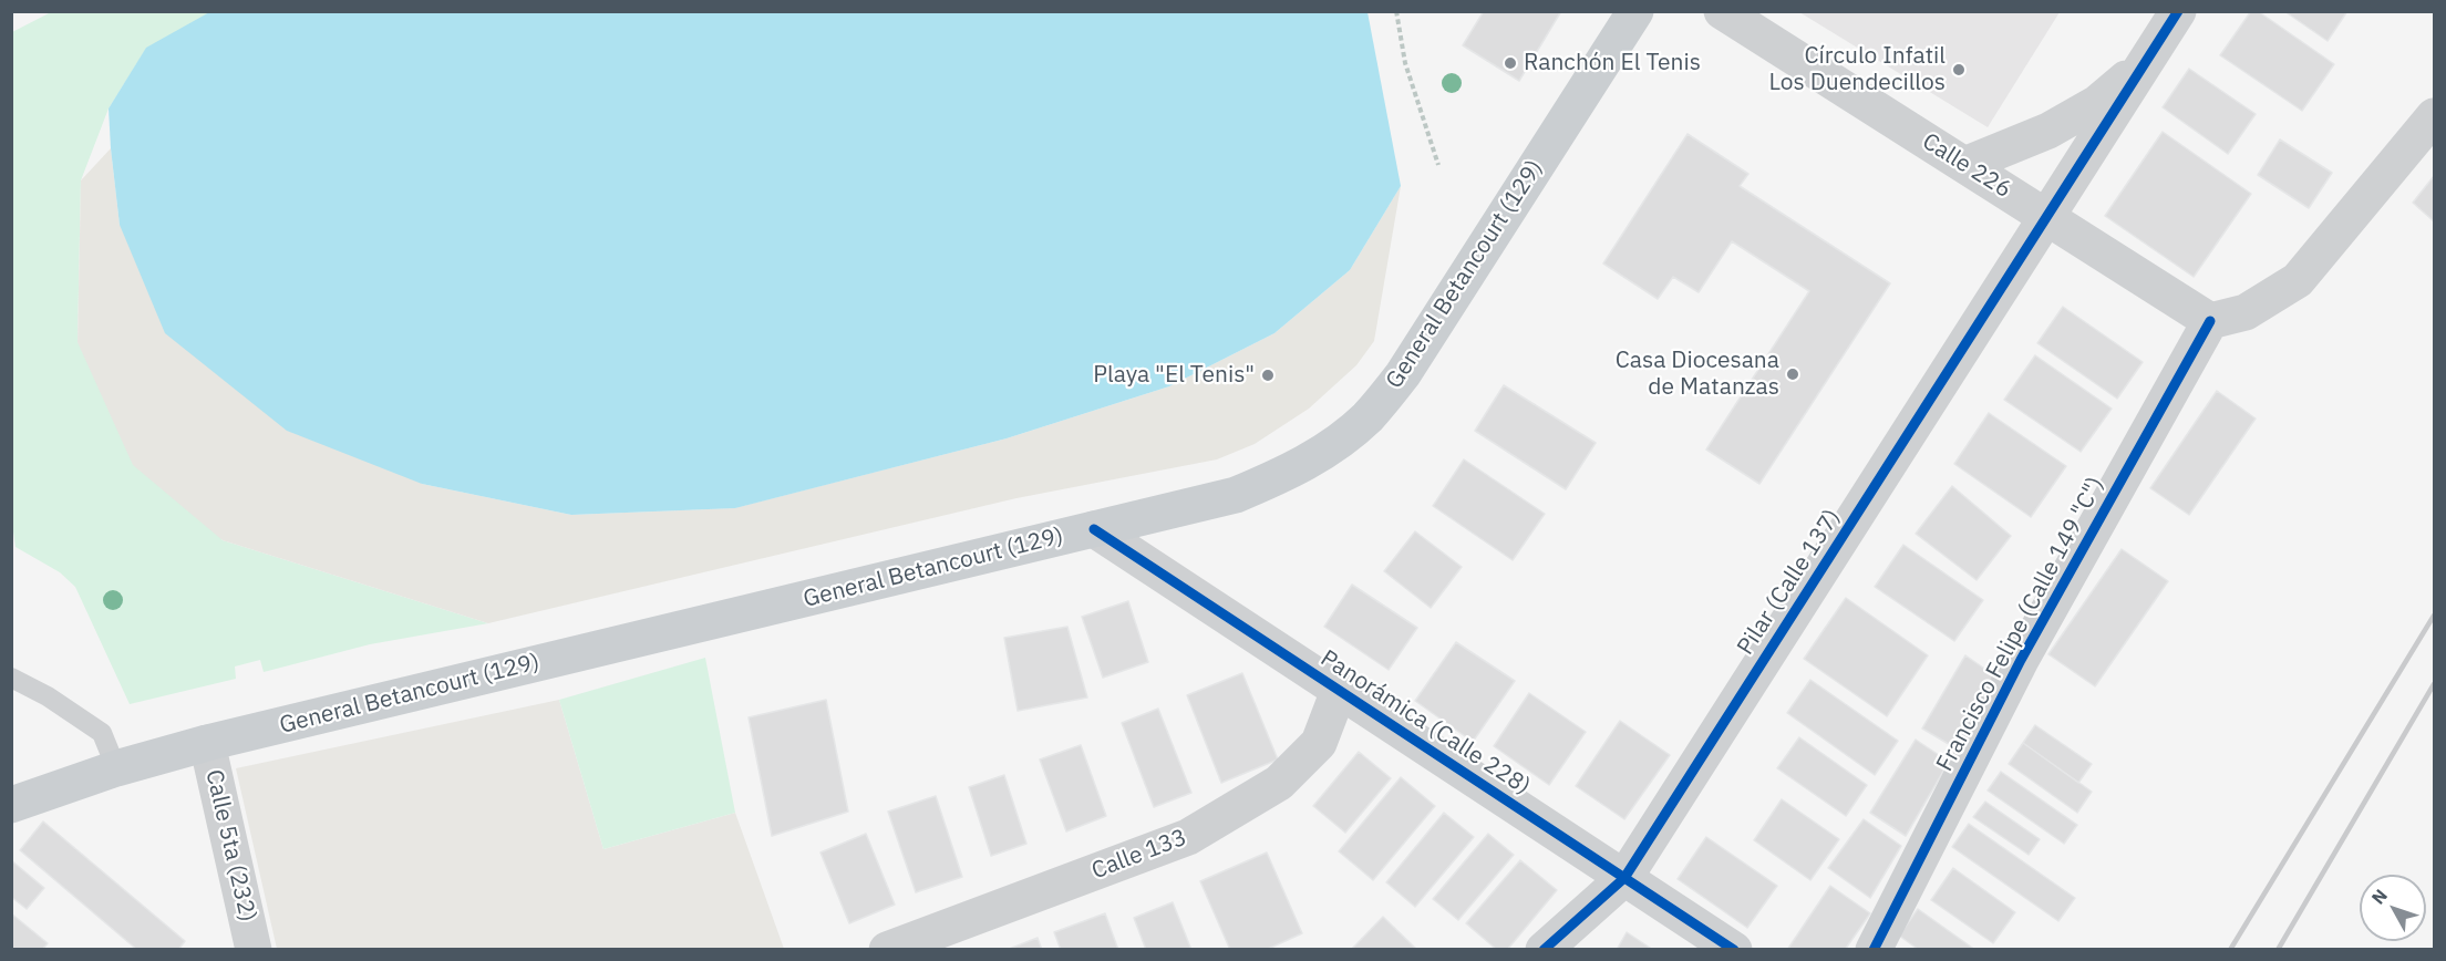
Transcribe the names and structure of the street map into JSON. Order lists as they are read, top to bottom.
{
  "streets": {
    "main road": ["General Betancourt (129)"],
    "street": [
      "Calle 226",
      "Pilar (Calle 137)",
      "Francisco Felipe (Calle 149 \"C\")",
      "Panorámica (Calle 228)",
      "Calle 5ta (232)",
      "Calle 133"
    ]
  },
  "crossings": [
    ["Calle 226", "Pilar (Calle 137)"],
    ["Calle 226", "Francisco Felipe (Calle 149 \"C\")"],
    ["General Betancourt (129)", "Panorámica (Calle 228)"],
    ["General Betancourt (129)", "Calle 5ta (232)"],
    ["Pilar (Calle 137)", "Panorámica (Calle 228)"],
    ["Panorámica (Calle 228)", "Calle 133"]
  ],
  "places": [
    "Ranchón El Tenis",
    "Círculo Infatil Los Duendecillos",
    "Casa Diocesana de Matanzas",
    "Playa \"El Tenis\""
  ],
  "north": "top left"
}
